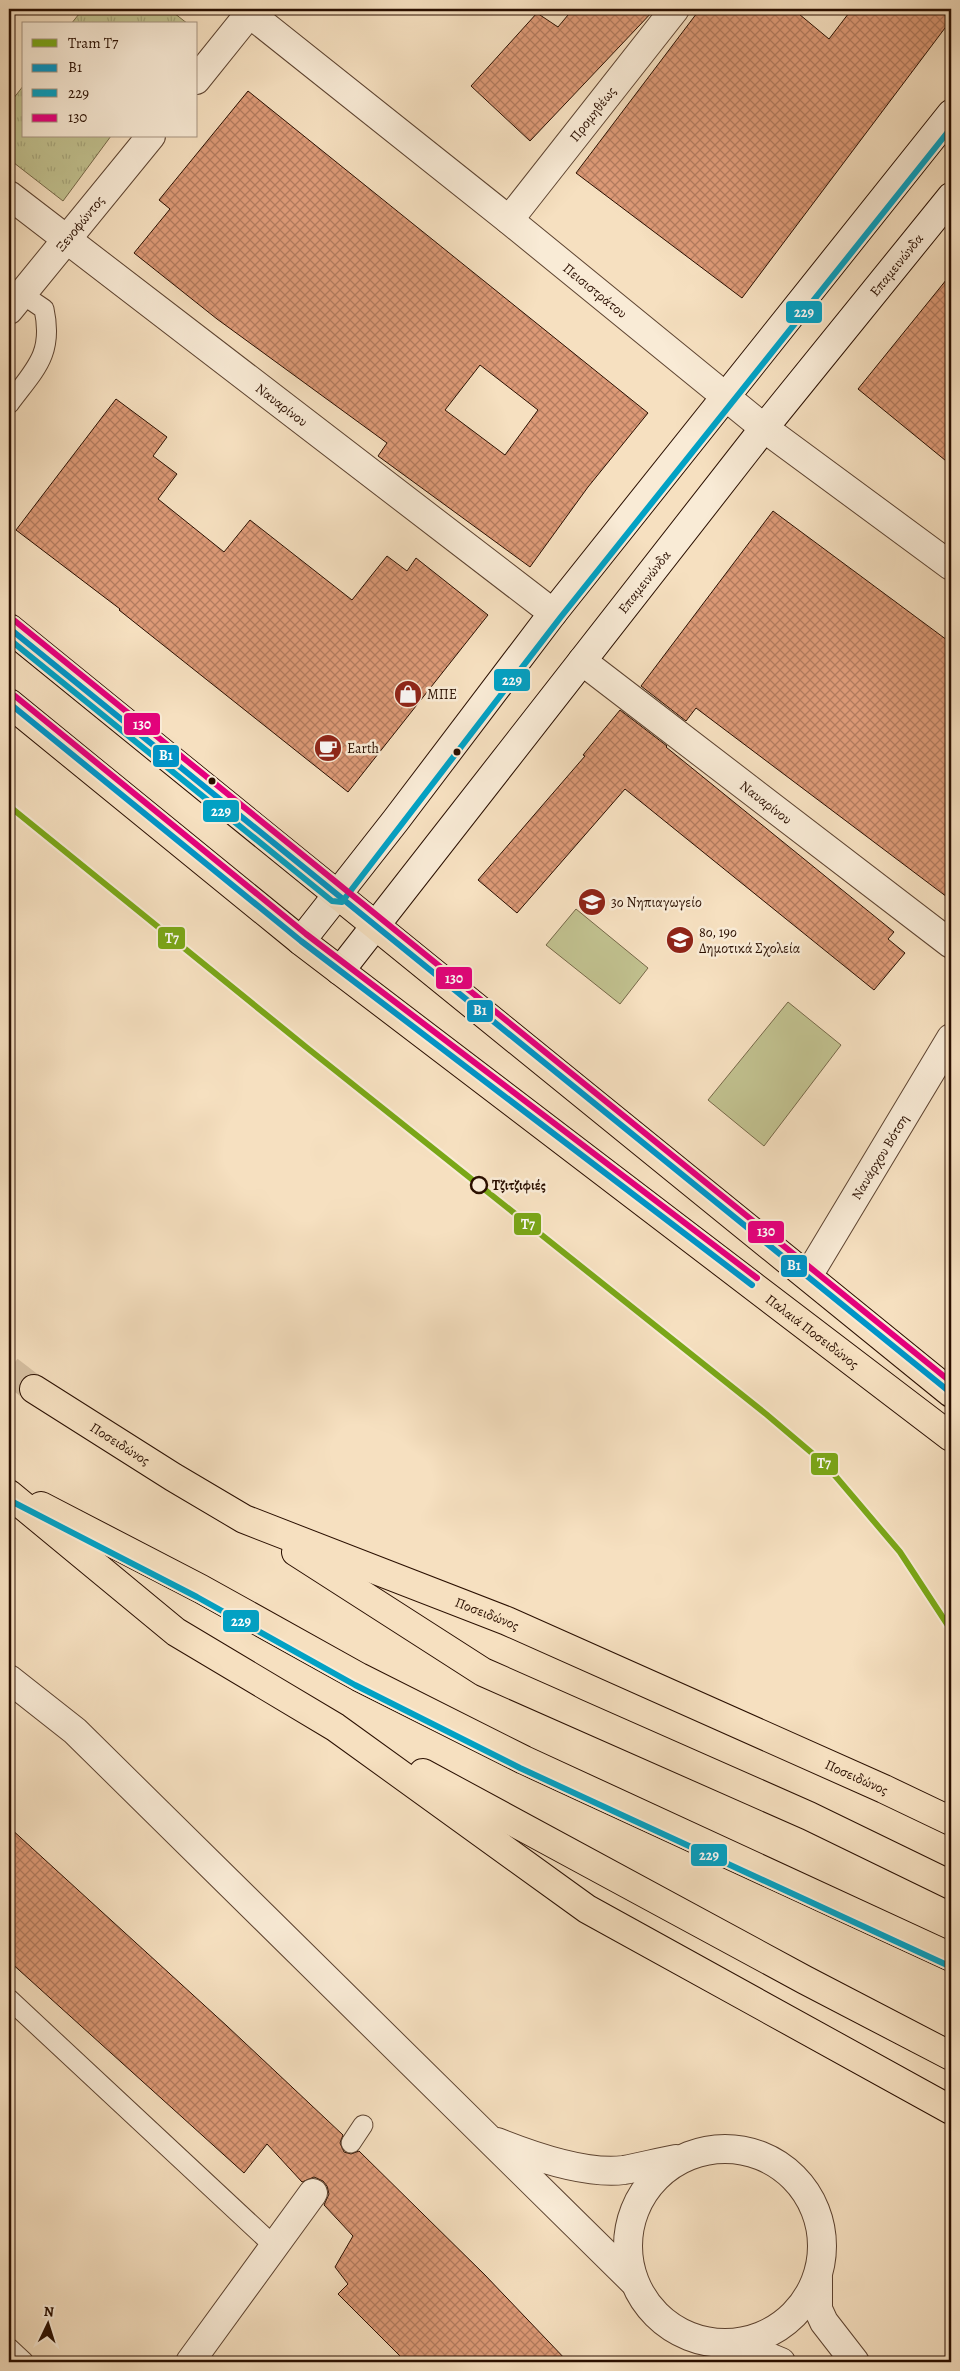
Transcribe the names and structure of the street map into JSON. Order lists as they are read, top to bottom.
{
  "streets": {
    "main road": ["Παλαιά Ποσειδώνος", "Ποσειδώνος"],
    "street": [
      "Προμηθέως",
      "Ξενοφώντος",
      "Επαμεινώνδα",
      "Πεισιστράτου",
      "Ναυαρίνου",
      "Ναυάρχου Βότση"
    ]
  },
  "crossings": [
    ["Προμηθέως", "Πεισιστράτου"],
    ["Ξενοφώντος", "Ναυαρίνου"],
    ["Επαμεινώνδα", "Πεισιστράτου"],
    ["Επαμεινώνδα", "Ναυαρίνου"],
    ["Επαμεινώνδα", "Παλαιά Ποσειδώνος"]
  ],
  "places": {
    "shop": ["ΜΠΕ"],
    "cafe": ["Earth"],
    "school or university": ["3ο Νηπιαγωγείο", "8ο, 19ο Δημοτικά Σχολεία"],
    "other": ["Τζιτζιφιές"]
  },
  "lines": [
    "transit line 229",
    "transit line 130",
    "transit line Β1",
    "tram line Τ7"
  ],
  "legend": [
    "Tram Τ7",
    "Β1",
    "229",
    "130"
  ],
  "north": "top"
}
